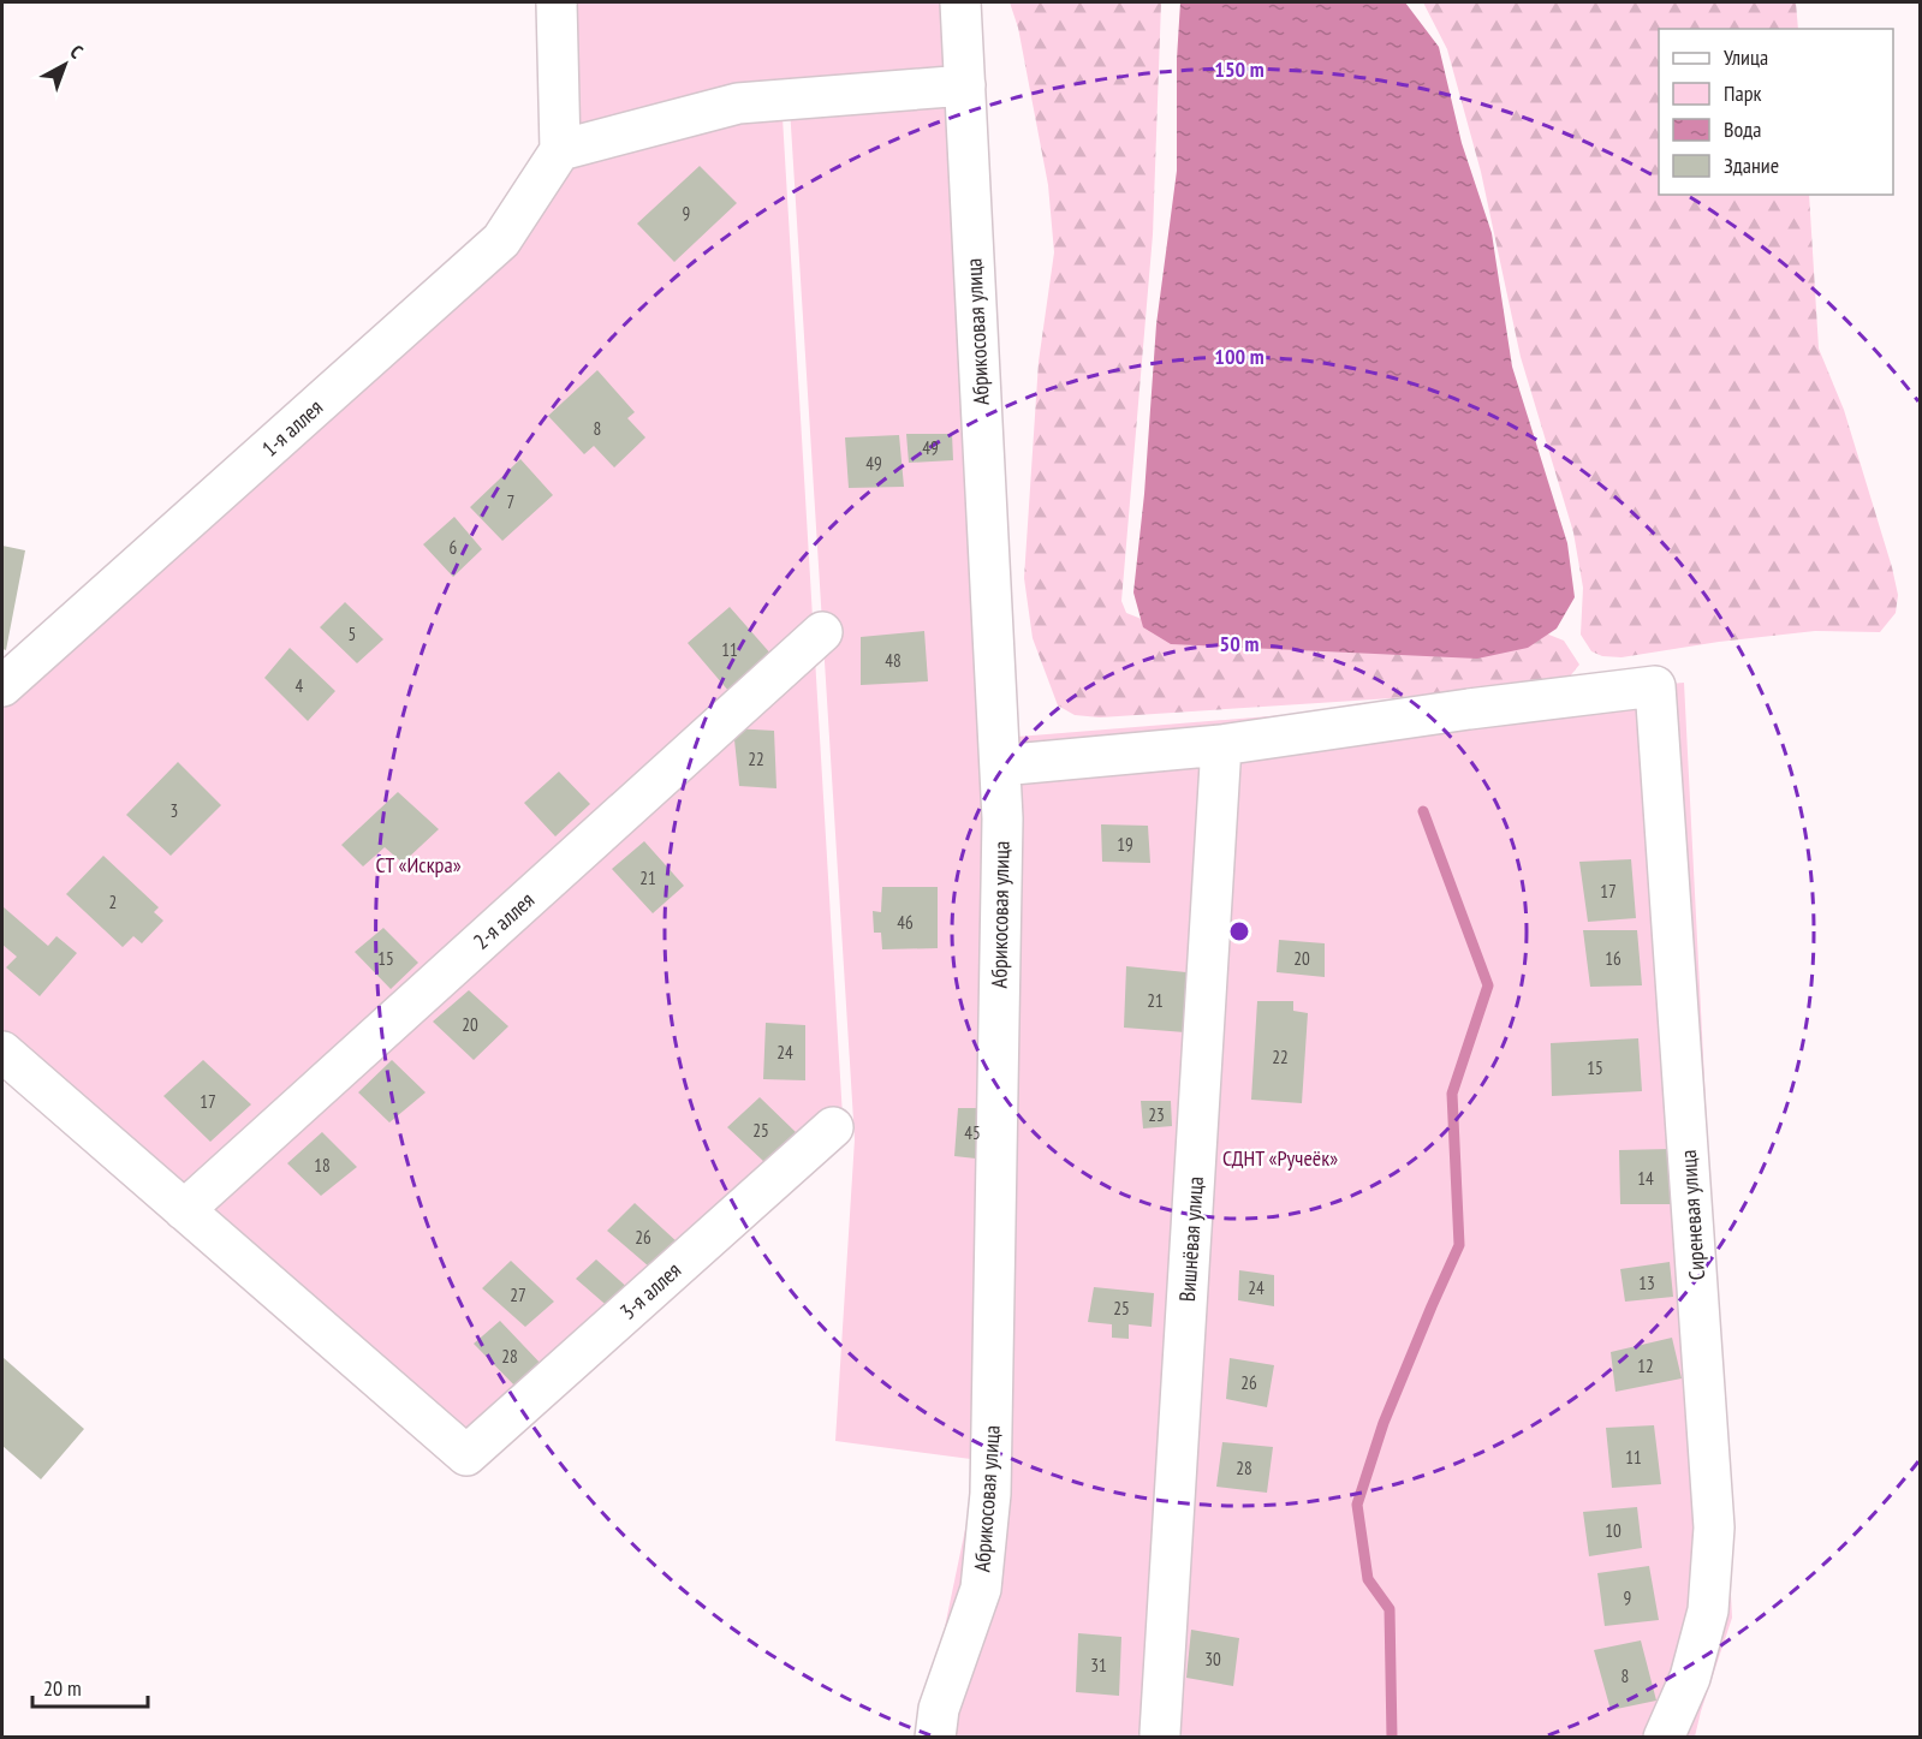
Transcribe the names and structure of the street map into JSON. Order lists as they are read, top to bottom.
{
  "streets": {
    "street": [
      "Абрикосовая улица",
      "1-я аллея",
      "2-я аллея",
      "Сиреневая улица",
      "Вишнёвая улица",
      "3-я аллея"
    ]
  },
  "crossings": [
    ["2-я аллея", "3-я аллея"],
    ["Сиреневая улица", "Вишнёвая улица"]
  ],
  "parks": ["СТ «Искра»", "СДНТ «Ручеёк»"],
  "house_numbers": [
    "9",
    "8",
    "49",
    "49",
    "7",
    "6",
    "5",
    "11",
    "48",
    "4",
    "22",
    "3",
    "19",
    "21",
    "17",
    "2",
    "46",
    "15",
    "20",
    "16",
    "21",
    "20",
    "24",
    "22",
    "15",
    "17",
    "23",
    "25",
    "45",
    "18",
    "14",
    "26",
    "13",
    "24",
    "27",
    "25",
    "28",
    "12",
    "26",
    "11",
    "28",
    "10",
    "9",
    "30",
    "31",
    "8"
  ],
  "legend": [
    "Улица",
    "Парк",
    "Вода",
    "Здание"
  ],
  "scale_bar": "20 m",
  "north": "top right",
  "rings": ["150 m", "100 m", "50 m"]
}
